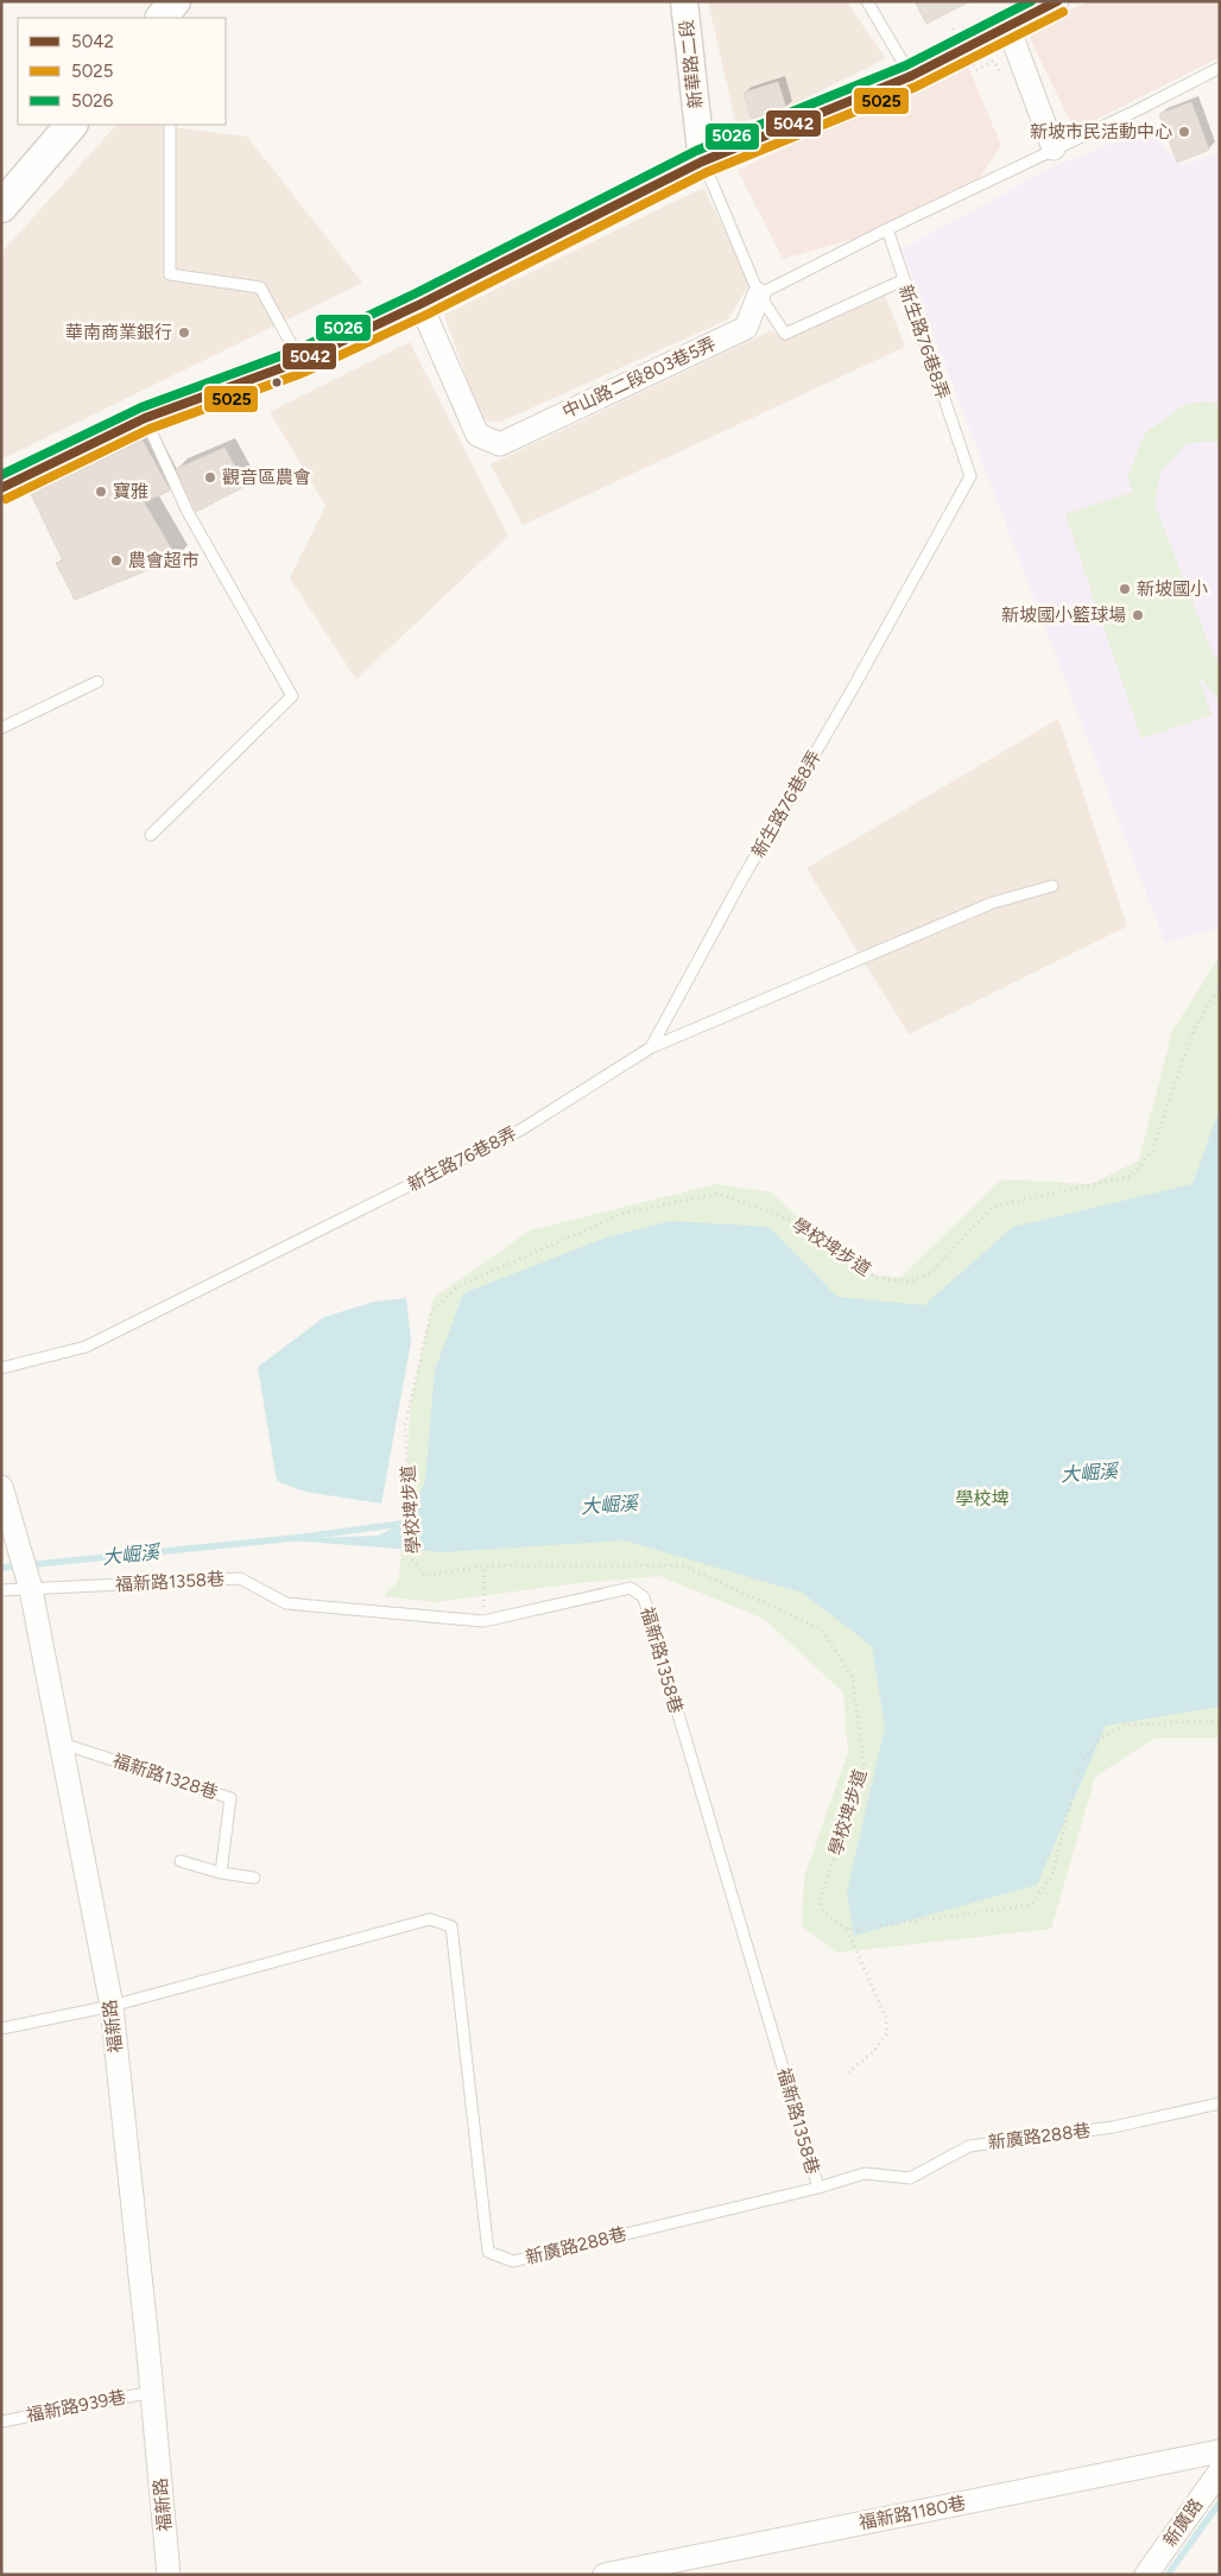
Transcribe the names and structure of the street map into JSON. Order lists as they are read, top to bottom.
{
  "streets": {
    "street": [
      "新華路二段",
      "中山路二段803巷5弄",
      "福新路",
      "福新路1180巷",
      "新廣路"
    ],
    "lane": [
      "新生路76巷8弄",
      "福新路1358巷",
      "福新路1328巷",
      "新廣路288巷",
      "福新路939巷"
    ],
    "path": ["學校埤步道"]
  },
  "crossings": [
    ["福新路1358巷", "福新路"],
    ["福新路1358巷", "新廣路288巷"],
    ["福新路1328巷", "福新路"],
    ["福新路", "新廣路288巷"],
    ["福新路", "福新路939巷"]
  ],
  "water": ["大崛溪"],
  "parks": ["學校埤"],
  "places": [
    "新坡市民活動中心",
    "華南商業銀行",
    "觀音區農會",
    "寶雅",
    "農會超市",
    "新坡國小",
    "新坡國小籃球場"
  ],
  "lines": ["transit line 5042", "transit line 5026", "transit line 5025"],
  "legend": ["5042", "5025", "5026"]
}
